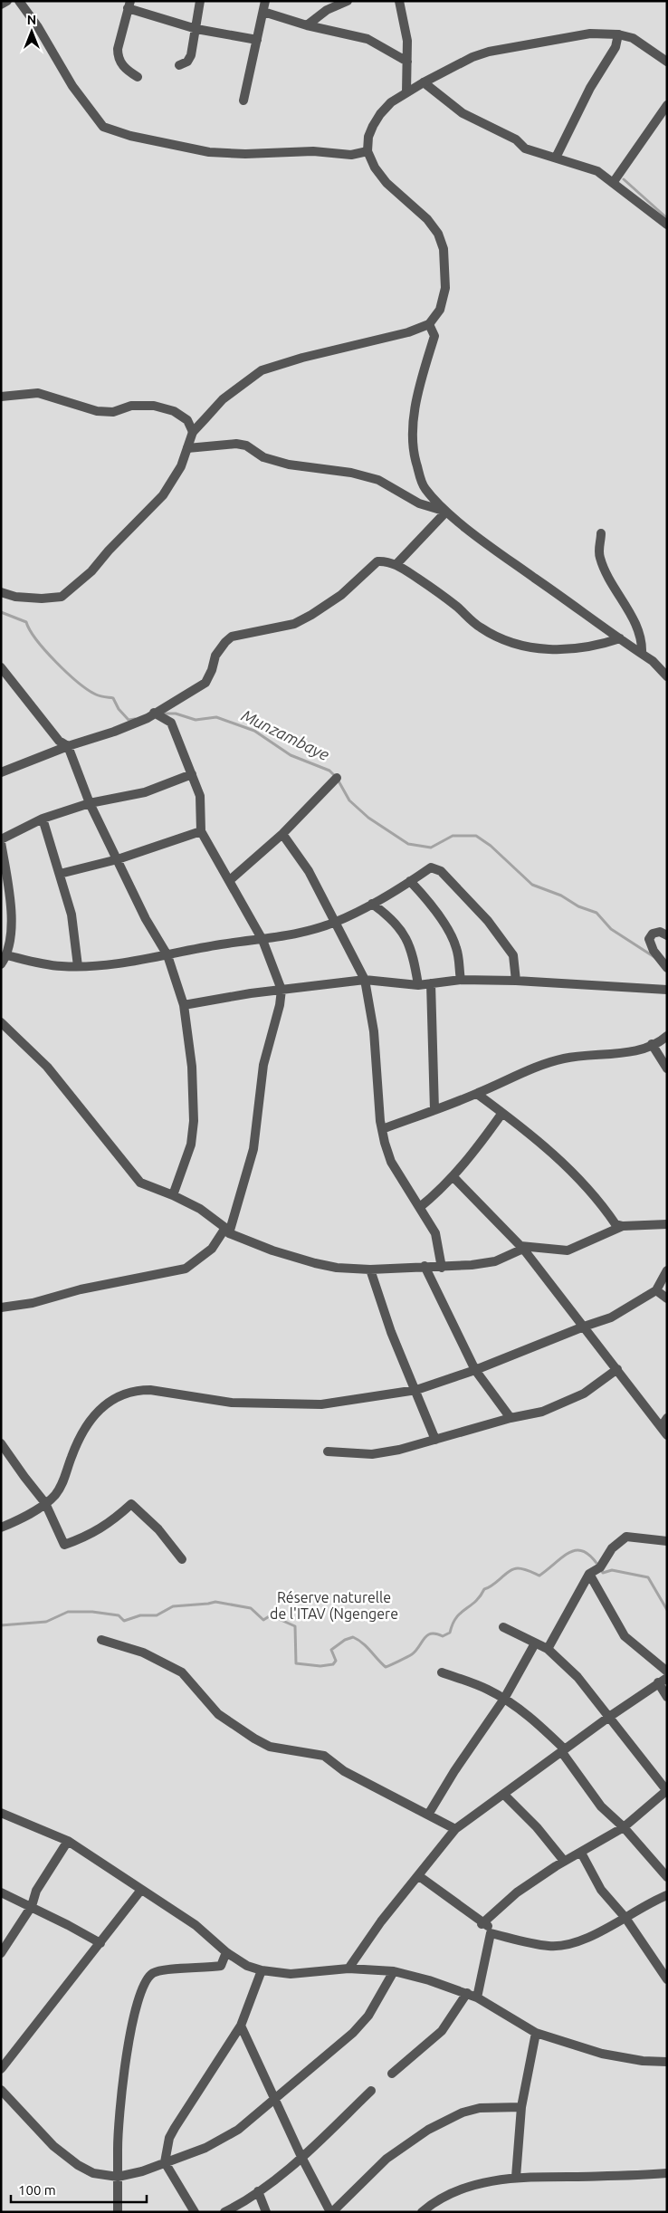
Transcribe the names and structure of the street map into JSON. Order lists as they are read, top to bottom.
{
  "water": ["Munzambaye"],
  "parks": ["Réserve naturelle de l'ITAV (Ngengere"],
  "scale_bar": "100 m",
  "north": "top"
}
